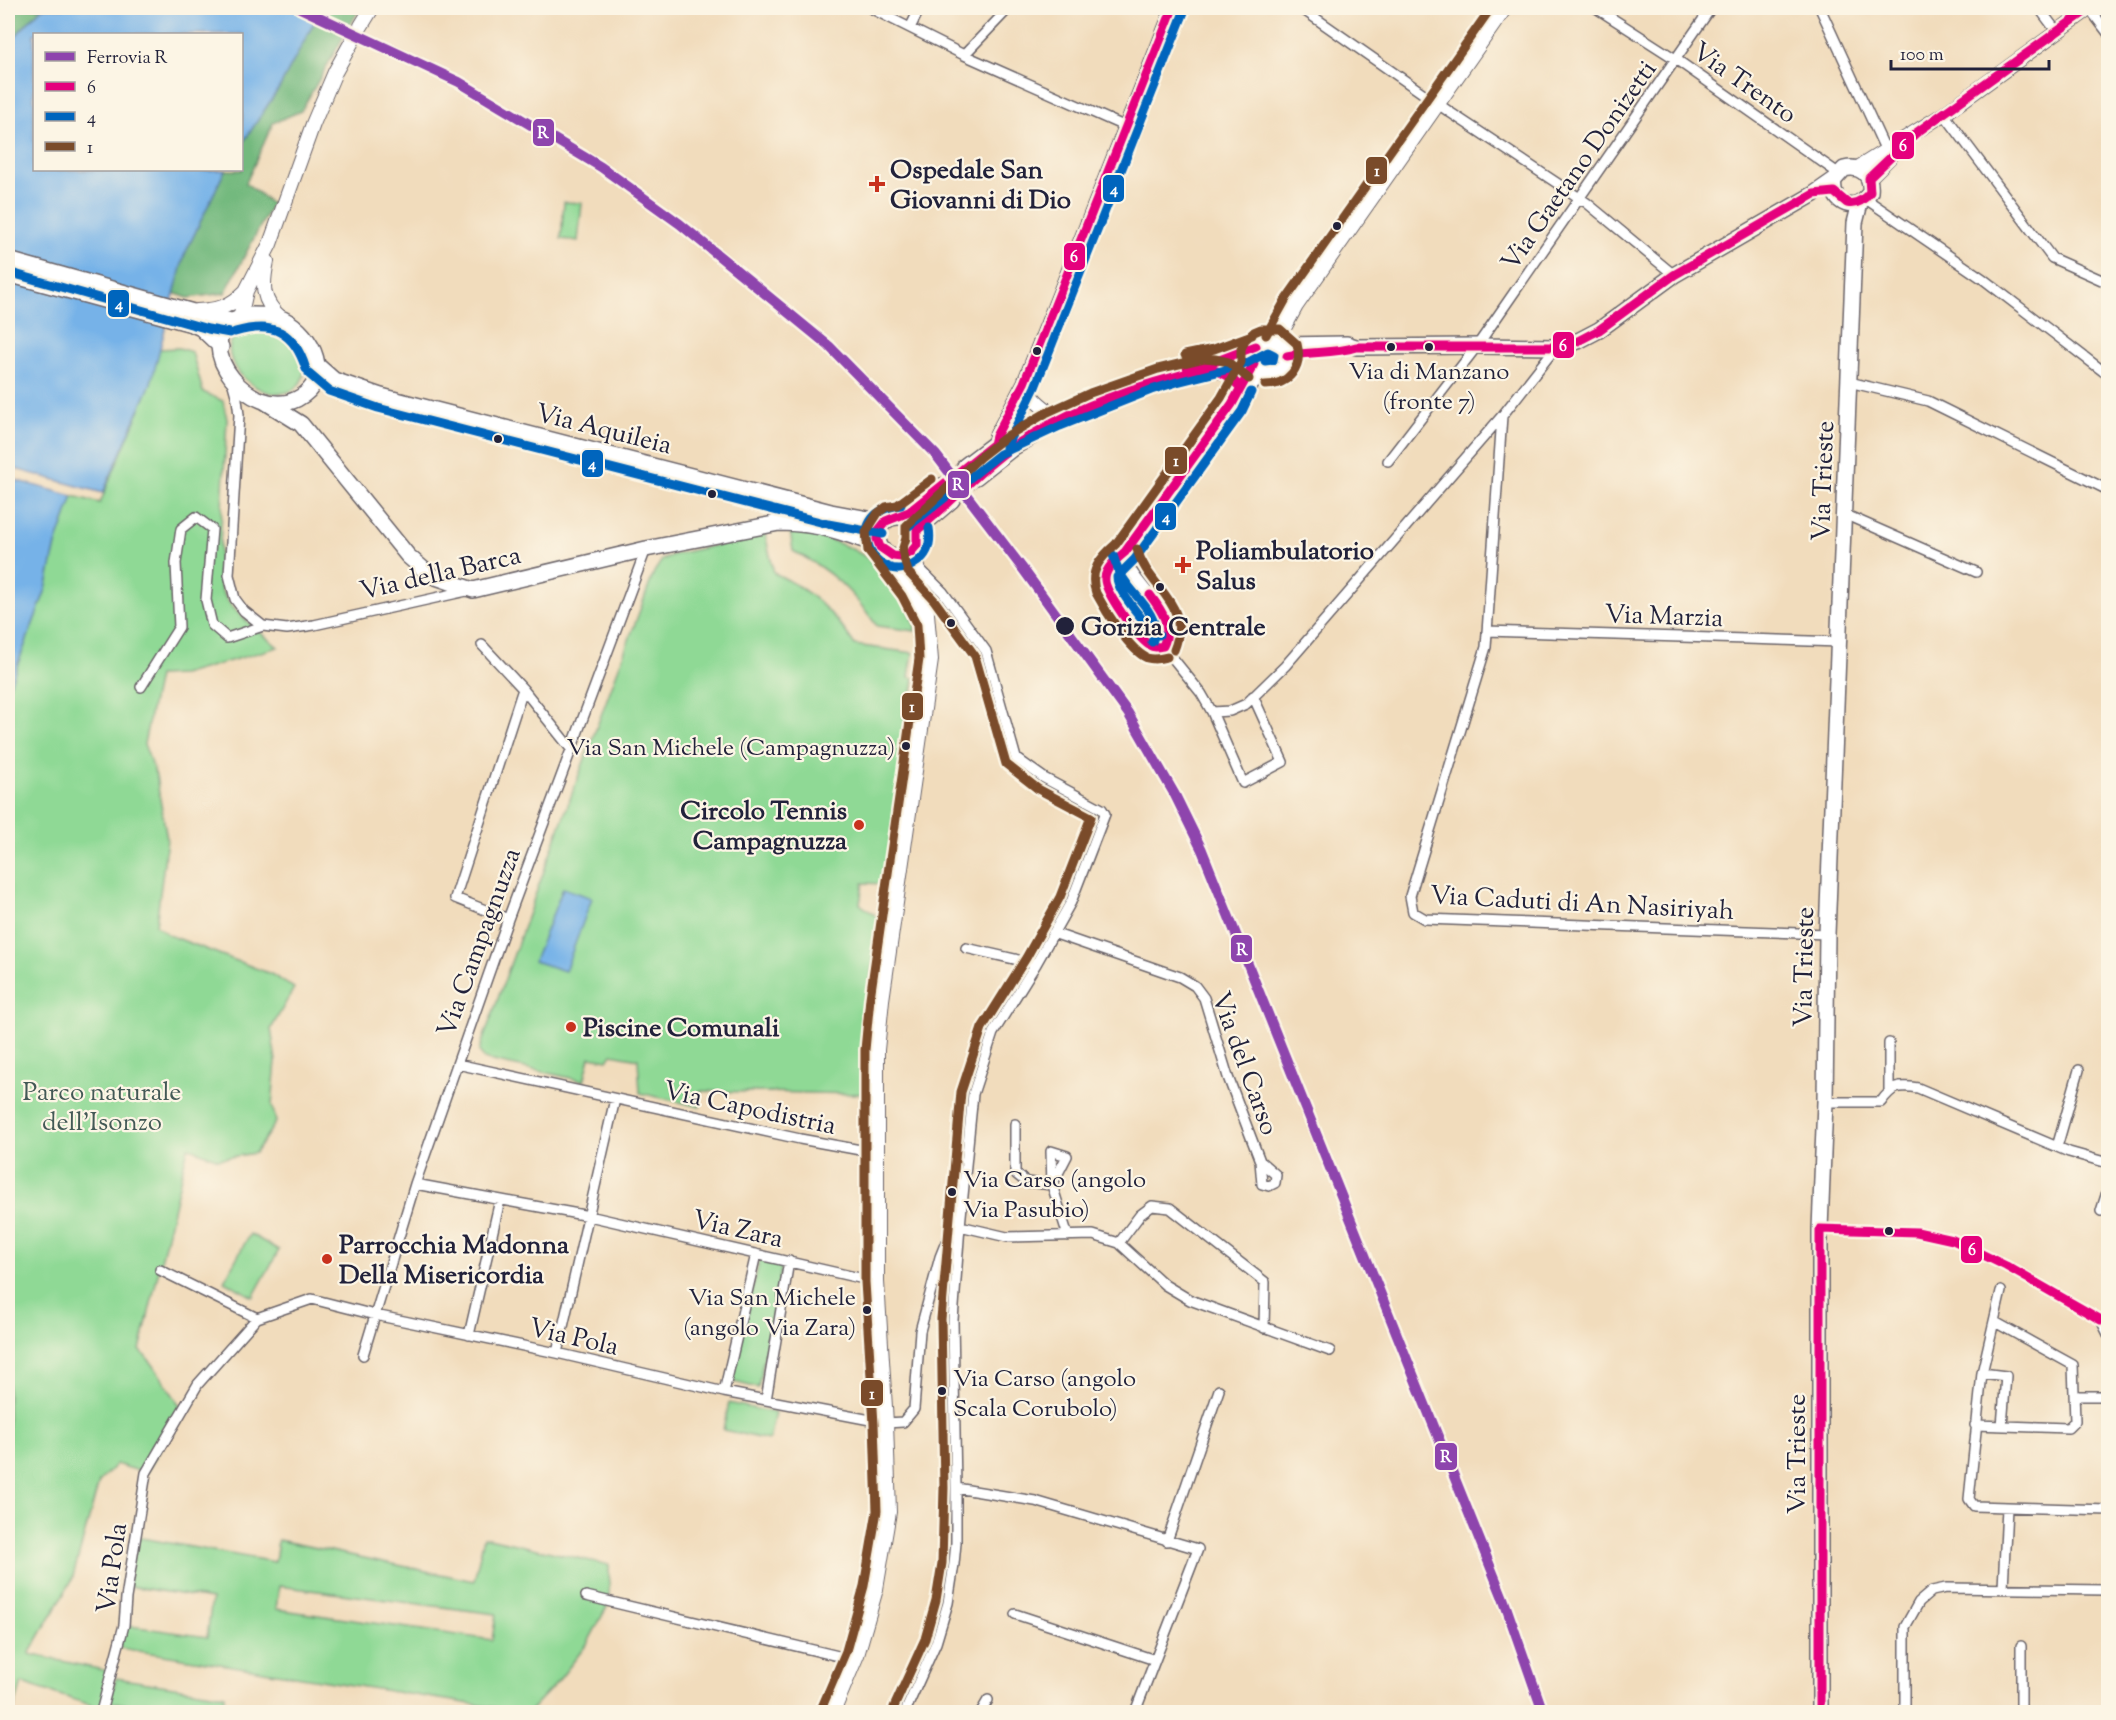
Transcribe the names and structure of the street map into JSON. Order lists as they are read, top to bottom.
{
  "streets": {
    "main road": ["Via Aquileia", "Via Trieste", "Via della Barca"],
    "street": [
      "Via Trento",
      "Via Gaetano Donizetti",
      "Via Marzia",
      "Via Caduti di An Nasiriyah",
      "Via Campagnuzza",
      "Via del Carso",
      "Via Capodistria",
      "Via Zara",
      "Via Pola"
    ]
  },
  "crossings": [
    ["Via Trento", "Via Gaetano Donizetti"],
    ["Via Trento", "Via Trieste"],
    ["Via Aquileia", "Via della Barca"],
    ["Via Trieste", "Via Marzia"],
    ["Via Trieste", "Via Caduti di An Nasiriyah"],
    ["Via della Barca", "Via Campagnuzza"],
    ["Via Marzia", "Via Caduti di An Nasiriyah"],
    ["Via Campagnuzza", "Via Capodistria"],
    ["Via Campagnuzza", "Via Zara"],
    ["Via Campagnuzza", "Via Pola"]
  ],
  "parks": ["Parco naturale dell'Isonzo"],
  "places": {
    "health": ["Ospedale San Giovanni di Dio", "Poliambulatorio Salus"],
    "other": [
      "Via di Manzano (fronte 7)",
      "Gorizia Centrale",
      "Via San Michele (Campagnuzza)",
      "Circolo Tennis Campagnuzza",
      "Piscine Comunali",
      "Via Carso (angolo Via Pasubio)",
      "Parrocchia Madonna Della Misericordia",
      "Via San Michele (angolo Via Zara)",
      "Via Carso (angolo Scala Corubolo)"
    ]
  },
  "lines": [
    "rail line R",
    "transit line 6",
    "transit line 1",
    "transit line 4"
  ],
  "legend": [
    "Ferrovia R",
    "6",
    "4",
    "1"
  ],
  "scale_bar": "100 m"
}
